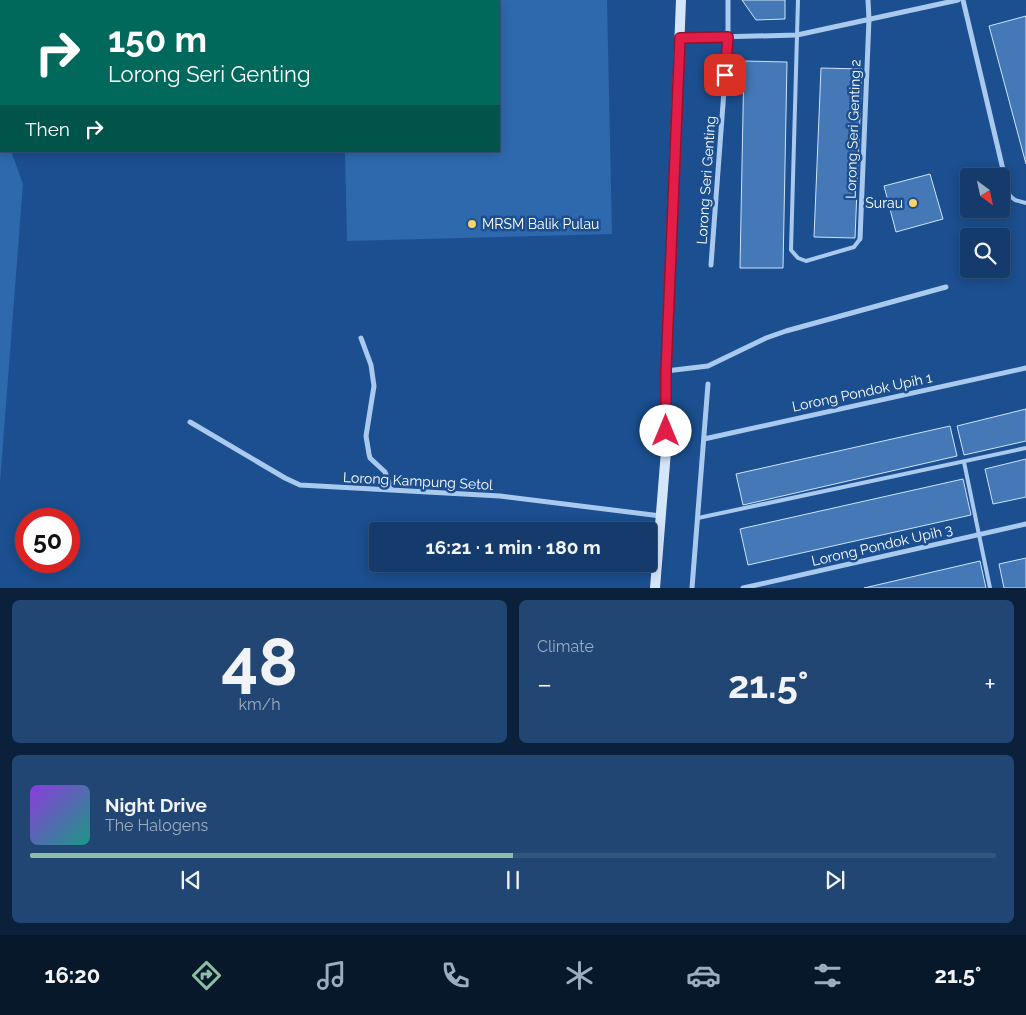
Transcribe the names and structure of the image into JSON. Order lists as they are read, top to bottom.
{
  "streets": {
    "street": [
      "Lorong Seri Genting 2",
      "Lorong Seri Genting",
      "Lorong Pondok Upih 1",
      "Lorong Kampung Setol",
      "Lorong Pondok Upih 3"
    ]
  },
  "places": ["Surau", "MRSM Balik Pulau"],
  "north": "bottom right",
  "page": {
    "turn": ["150 m", "Lorong Seri Genting"],
    "then": "Then",
    "limit": "50",
    "trip": "16:21 · 1 min · 180 m",
    "tile": [
      ["48", "km/h"],
      "Climate"
    ],
    "heat": ["−", "21.5°", "+"],
    "song": ["Night Drive", "The Halogens"],
    "tabs": ["16:20", "21.5°"]
  }
}
